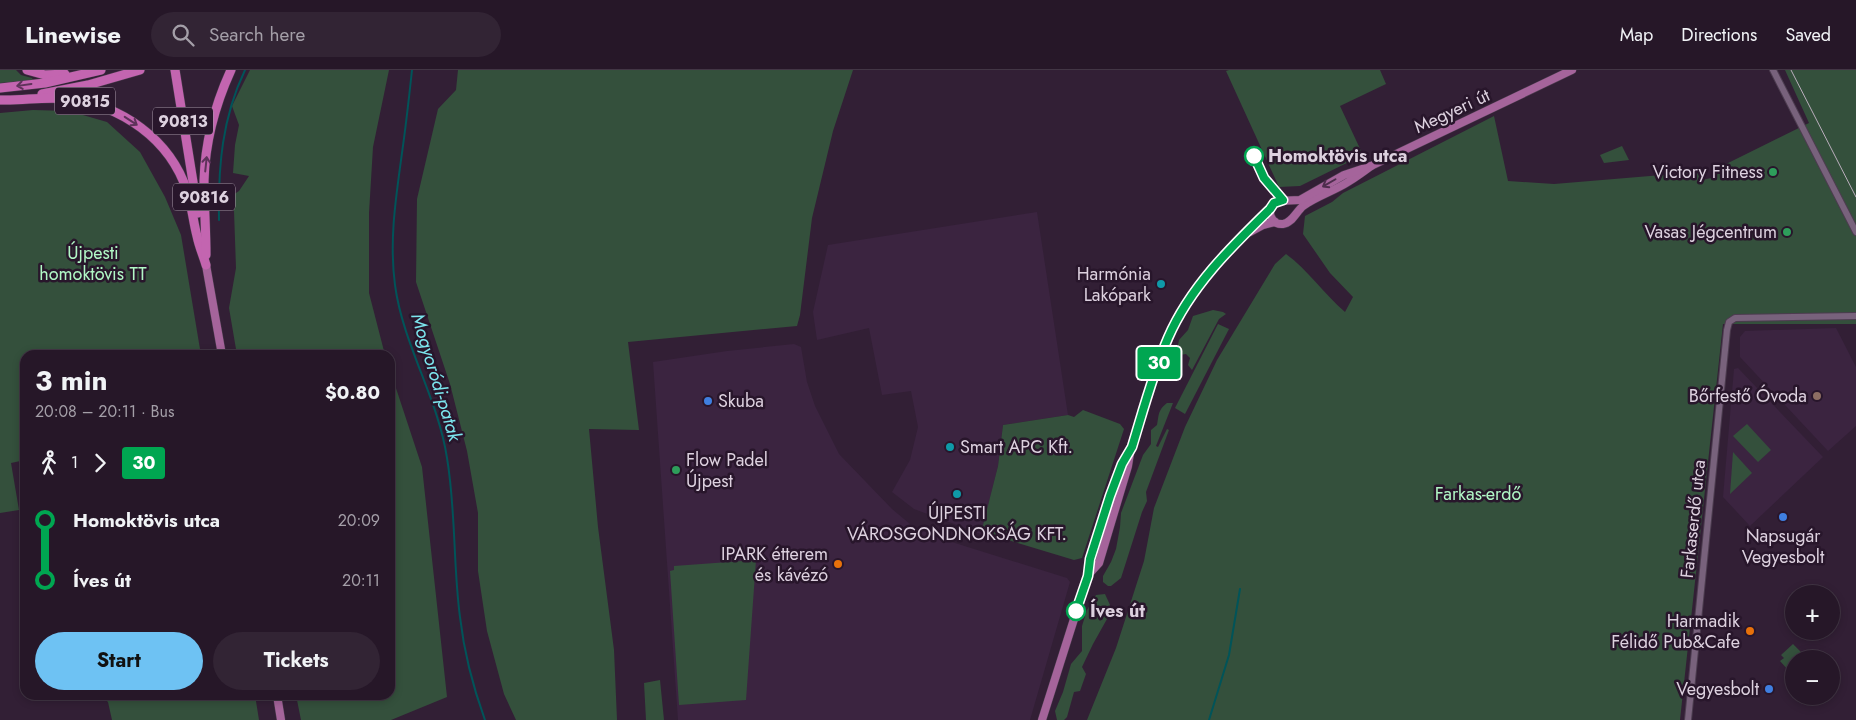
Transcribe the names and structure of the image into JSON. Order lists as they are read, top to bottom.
{
  "streets": {
    "highway": ["90815", "90813", "90816"],
    "main road": ["Megyeri út"],
    "street": ["Farkaserdő utca"]
  },
  "crossings": [
    ["90815", "90813"],
    ["90815", "90816"],
    ["90813", "90816"]
  ],
  "water": ["Mogyoródi-patak"],
  "parks": ["Újpesti homoktövis TT", "Farkas-erdő"],
  "places": [
    "Homoktövis utca",
    "Victory Fitness",
    "Vasas Jégcentrum",
    "Harmónia Lakópark",
    "Bőrfestő Óvoda",
    "Skuba",
    "Smart APC Kft.",
    "Flow Padel Újpest",
    "ÚJPESTI VÁROSGONDNOKSÁG KFT.",
    "Napsugár Vegyesbolt",
    "IPARK étterem és kávézó",
    "Íves út",
    "Harmadik Félidő Pub&Cafe",
    "Vegyesbolt"
  ],
  "lines": ["bus line 30"],
  "page": {
    "header": "Linewise",
    "search": "Search here",
    "nav": ["Map", "Directions", "Saved"],
    "on_map": "30",
    "heading": ["3 min", "20:08 – 20:11 · Bus", "$0.80"],
    "legs": ["1", "30"],
    "list": [
      {
        "name": "Homoktövis utca",
        "value": "20:09"
      },
      {
        "name": "Íves út",
        "value": "20:11"
      }
    ],
    "map_buttons": ["+", "−"],
    "buttons": ["Start", "Tickets"]
  }
}
